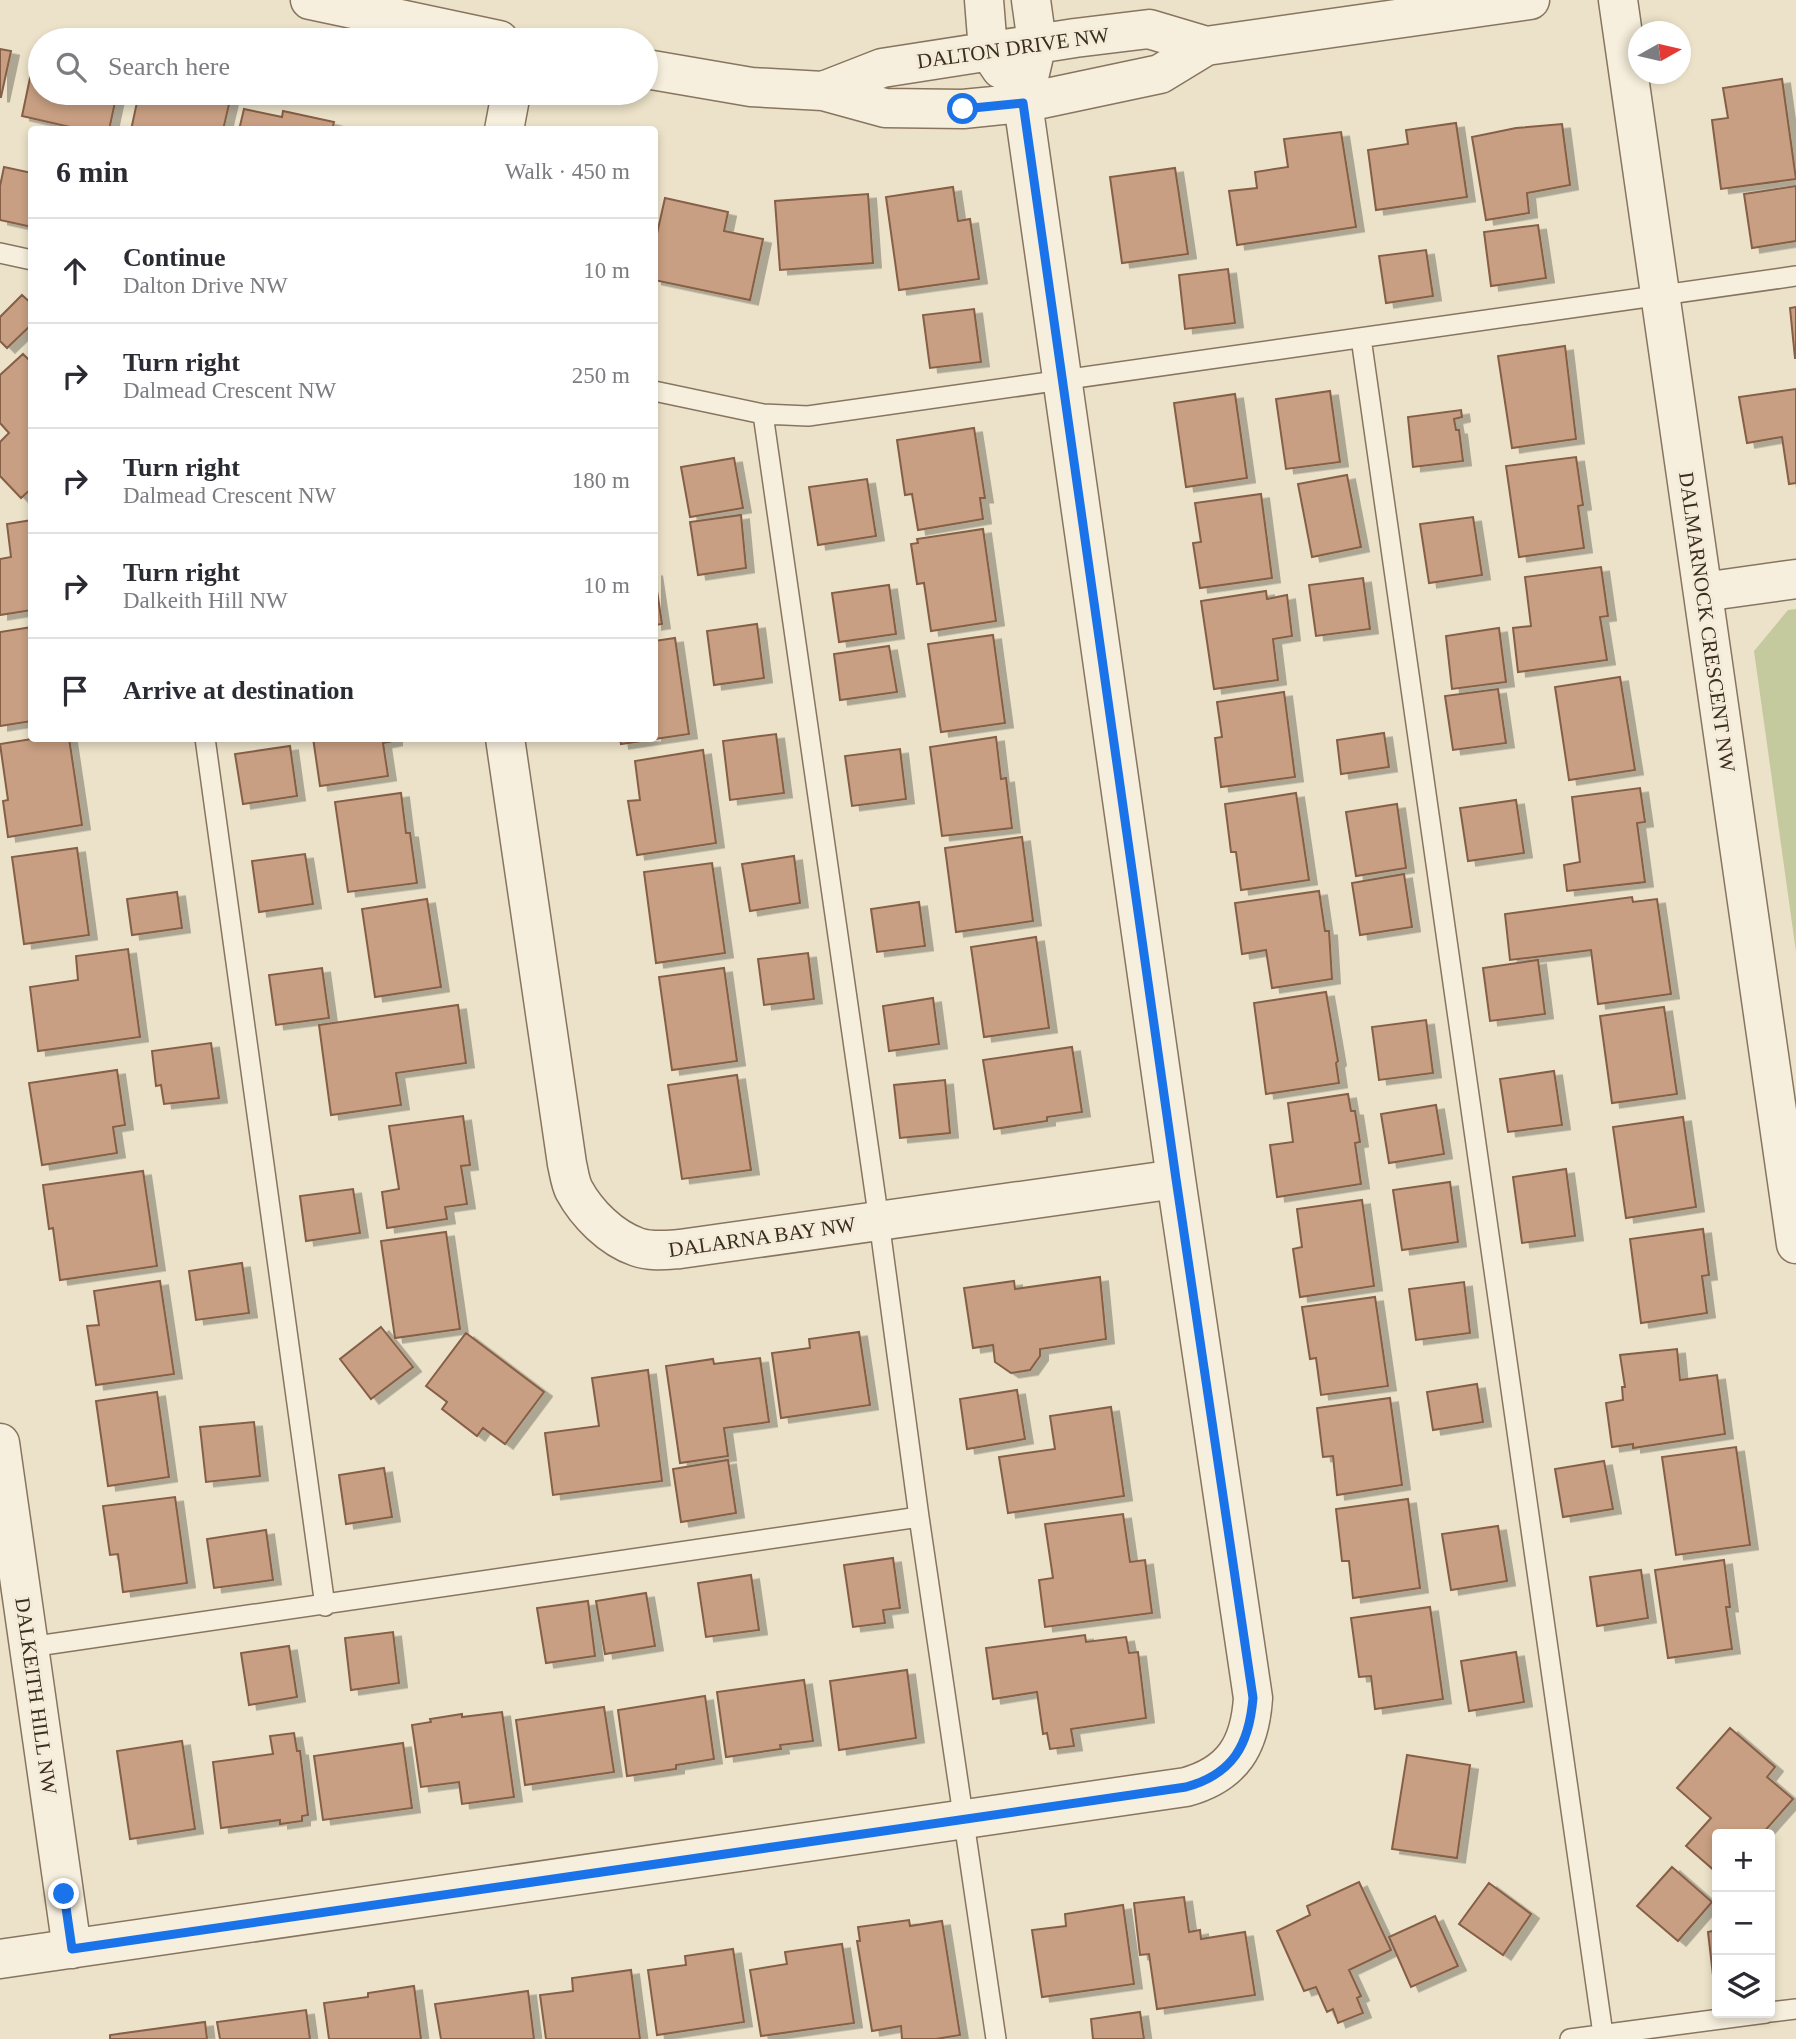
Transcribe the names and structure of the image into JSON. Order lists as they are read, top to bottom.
{
  "streets": {
    "street": [
      "DALTON DRIVE NW",
      "DALMARNOCK CRESCENT NW",
      "DALARNA BAY NW",
      "DALKEITH HILL NW"
    ]
  },
  "north": "right",
  "page": {
    "search": "Search here",
    "heading": ["6 min", "Walk · 450 m"],
    "list": [
      ["Continue", "Dalton Drive NW", "10 m"],
      ["Turn right", "Dalmead Crescent NW", "250 m"],
      ["Turn right", "Dalmead Crescent NW", "180 m"],
      ["Turn right", "Dalkeith Hill NW", "10 m"],
      "Arrive at destination"
    ],
    "map_buttons": ["+", "−"]
  }
}
